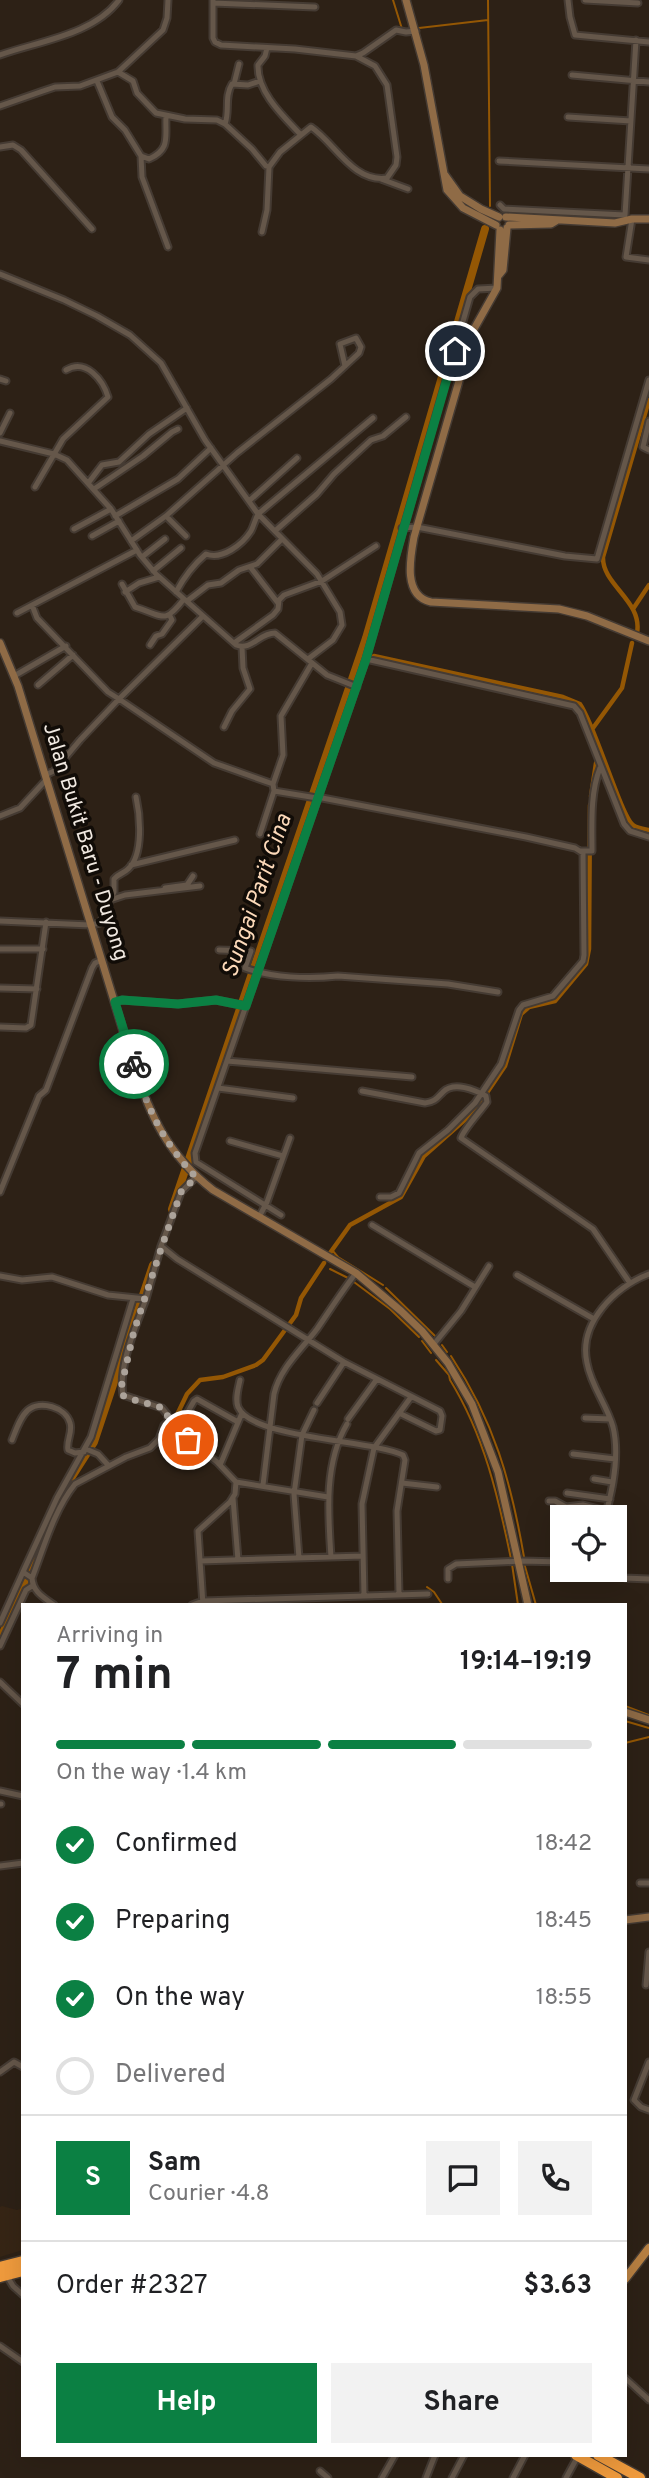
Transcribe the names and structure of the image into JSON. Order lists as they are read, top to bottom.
{
  "streets": {
    "main road": ["Jalan Bukit Baru - Duyong"]
  },
  "water": ["Sungai Parit Cina"],
  "page": {
    "heading": ["7 min", "Arriving in", "19:14–19:19"],
    "panel": [
      "Sam",
      "Courier · 4.8",
      "Order #2327",
      "$3.63"
    ],
    "bar": "On the way · 1.4 km",
    "list": [
      ["Confirmed", "18:42"],
      ["Preparing", "18:45"],
      ["On the way", "18:55"],
      "Delivered"
    ],
    "round": "S",
    "buttons": ["Help", "Share"]
  }
}
